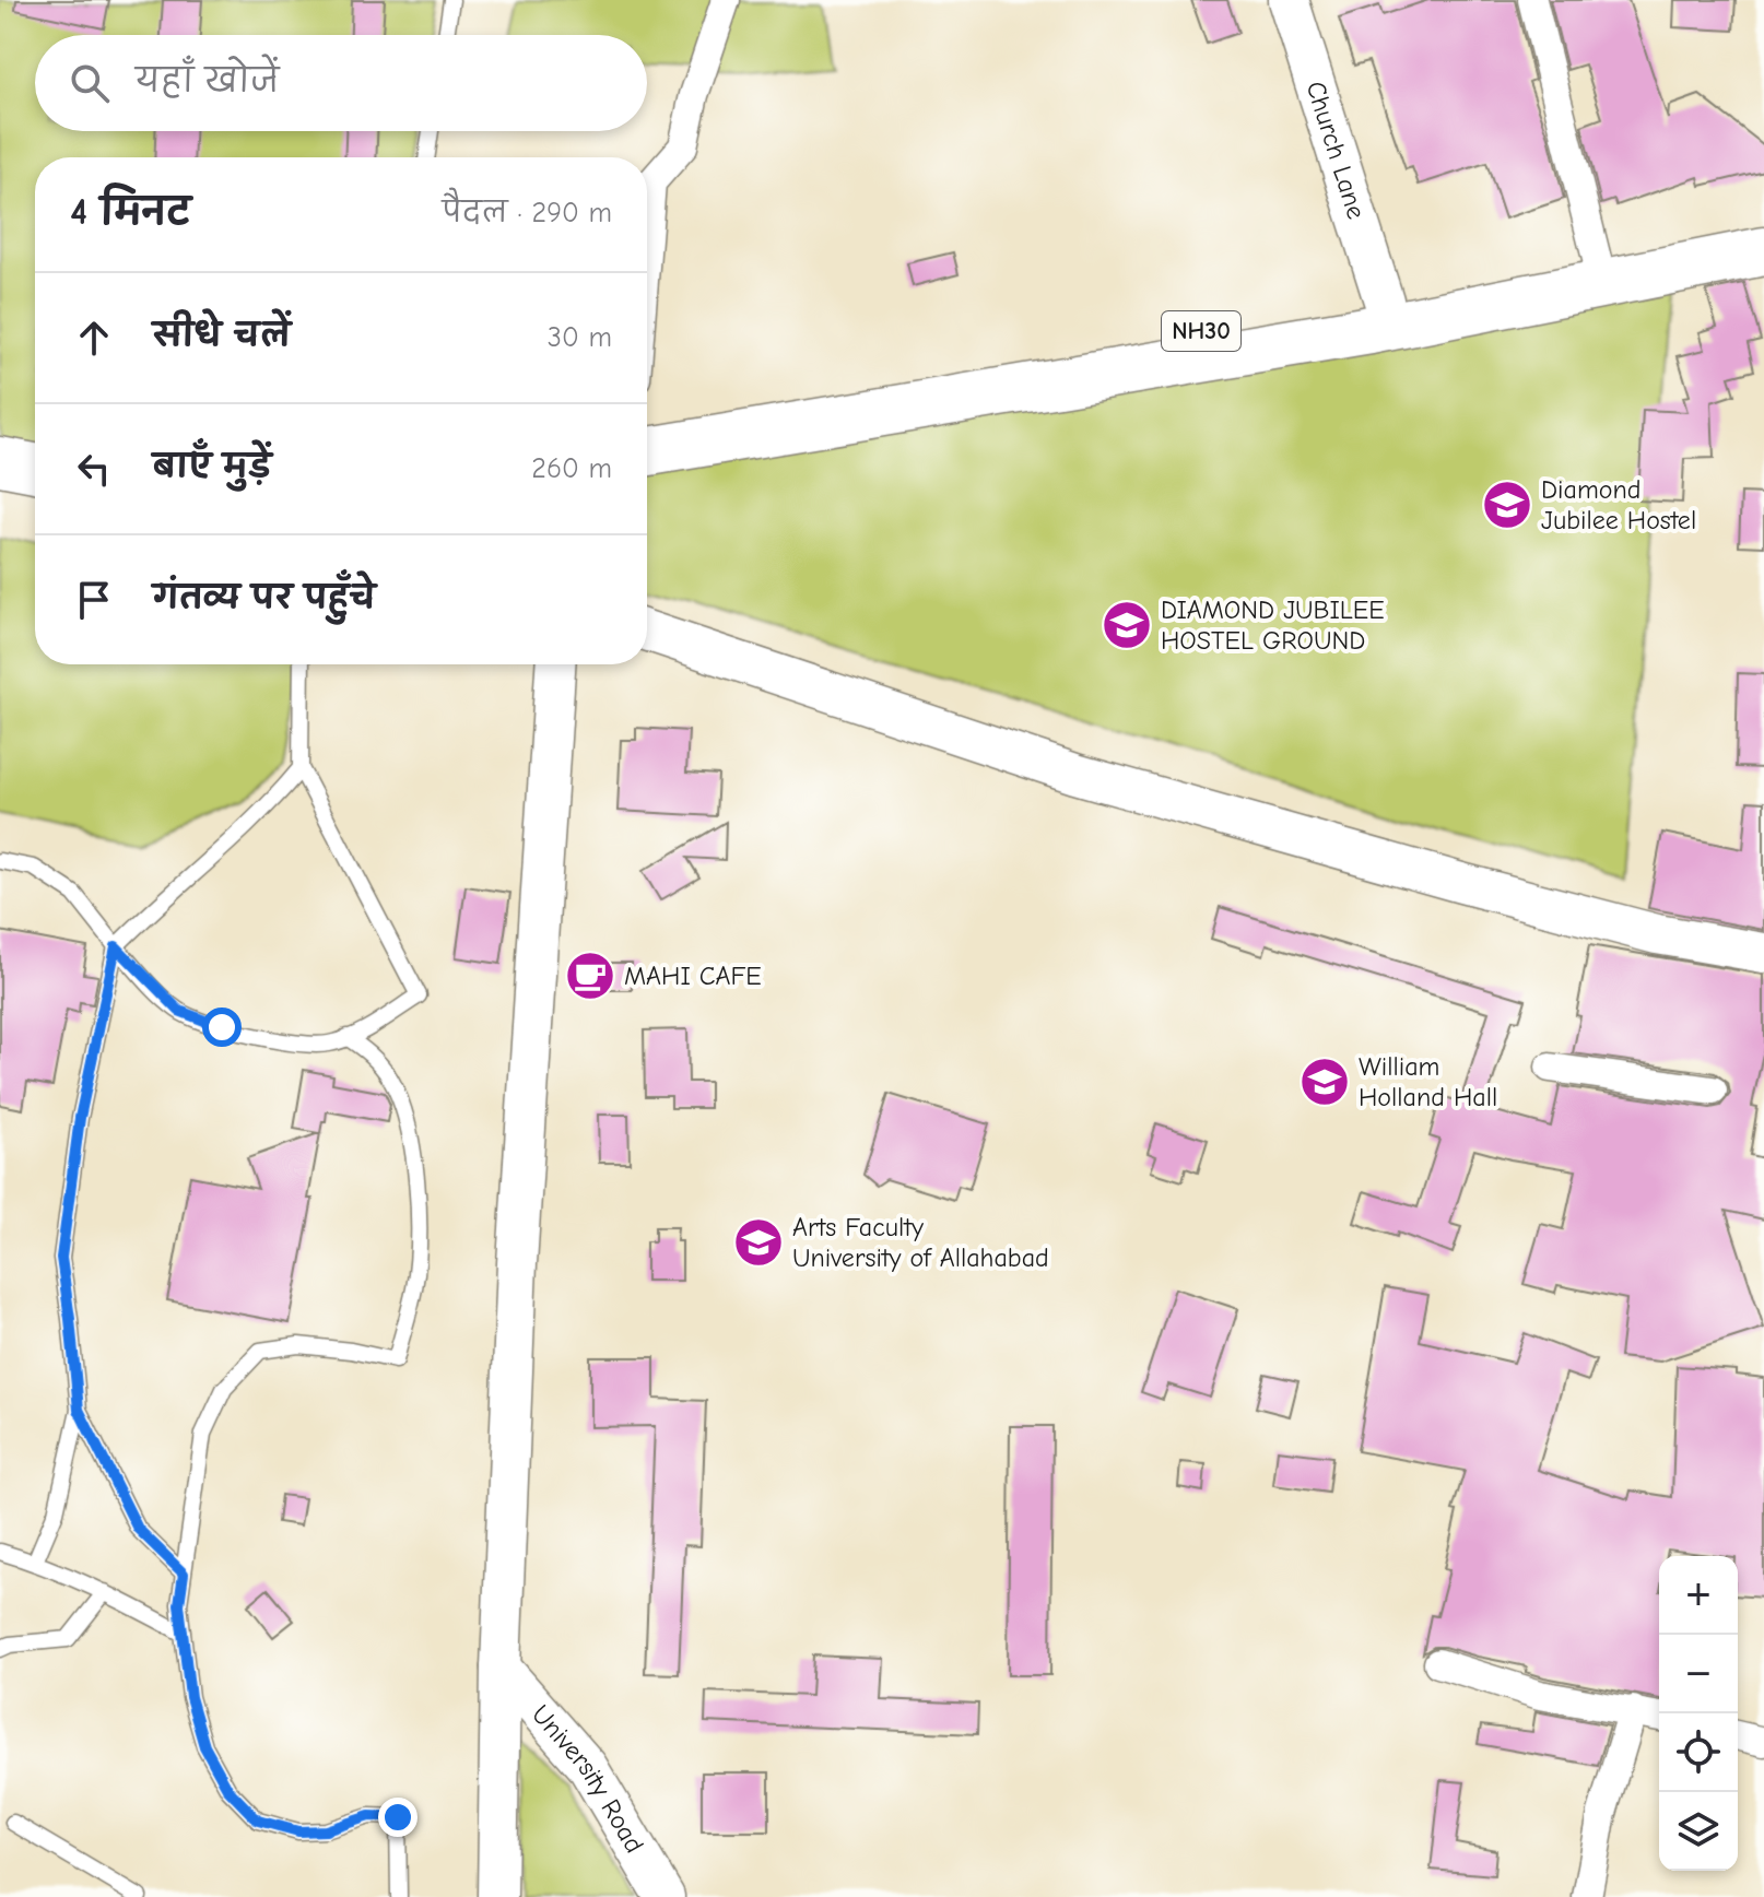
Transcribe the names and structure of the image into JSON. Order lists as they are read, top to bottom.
{
  "streets": {
    "highway": ["NH30"],
    "street": ["Church Lane", "University Road"]
  },
  "crossings": [
    ["Church Lane", "NH30"]
  ],
  "places": {
    "school or university": [
      "Diamond Jubilee Hostel",
      "DIAMOND JUBILEE HOSTEL GROUND",
      "William Holland Hall",
      "Arts Faculty University of Allahabad"
    ],
    "cafe": ["MAHI CAFE"]
  },
  "page": {
    "search": "यहाँ खोजें",
    "heading": ["4 मिनट", "पैदल · 290 m"],
    "list": [
      ["सीधे चलें", "30 m"],
      ["बाएँ मुड़ें", "260 m"],
      "गंतव्य पर पहुँचे"
    ],
    "map_buttons": ["+", "−"]
  }
}
